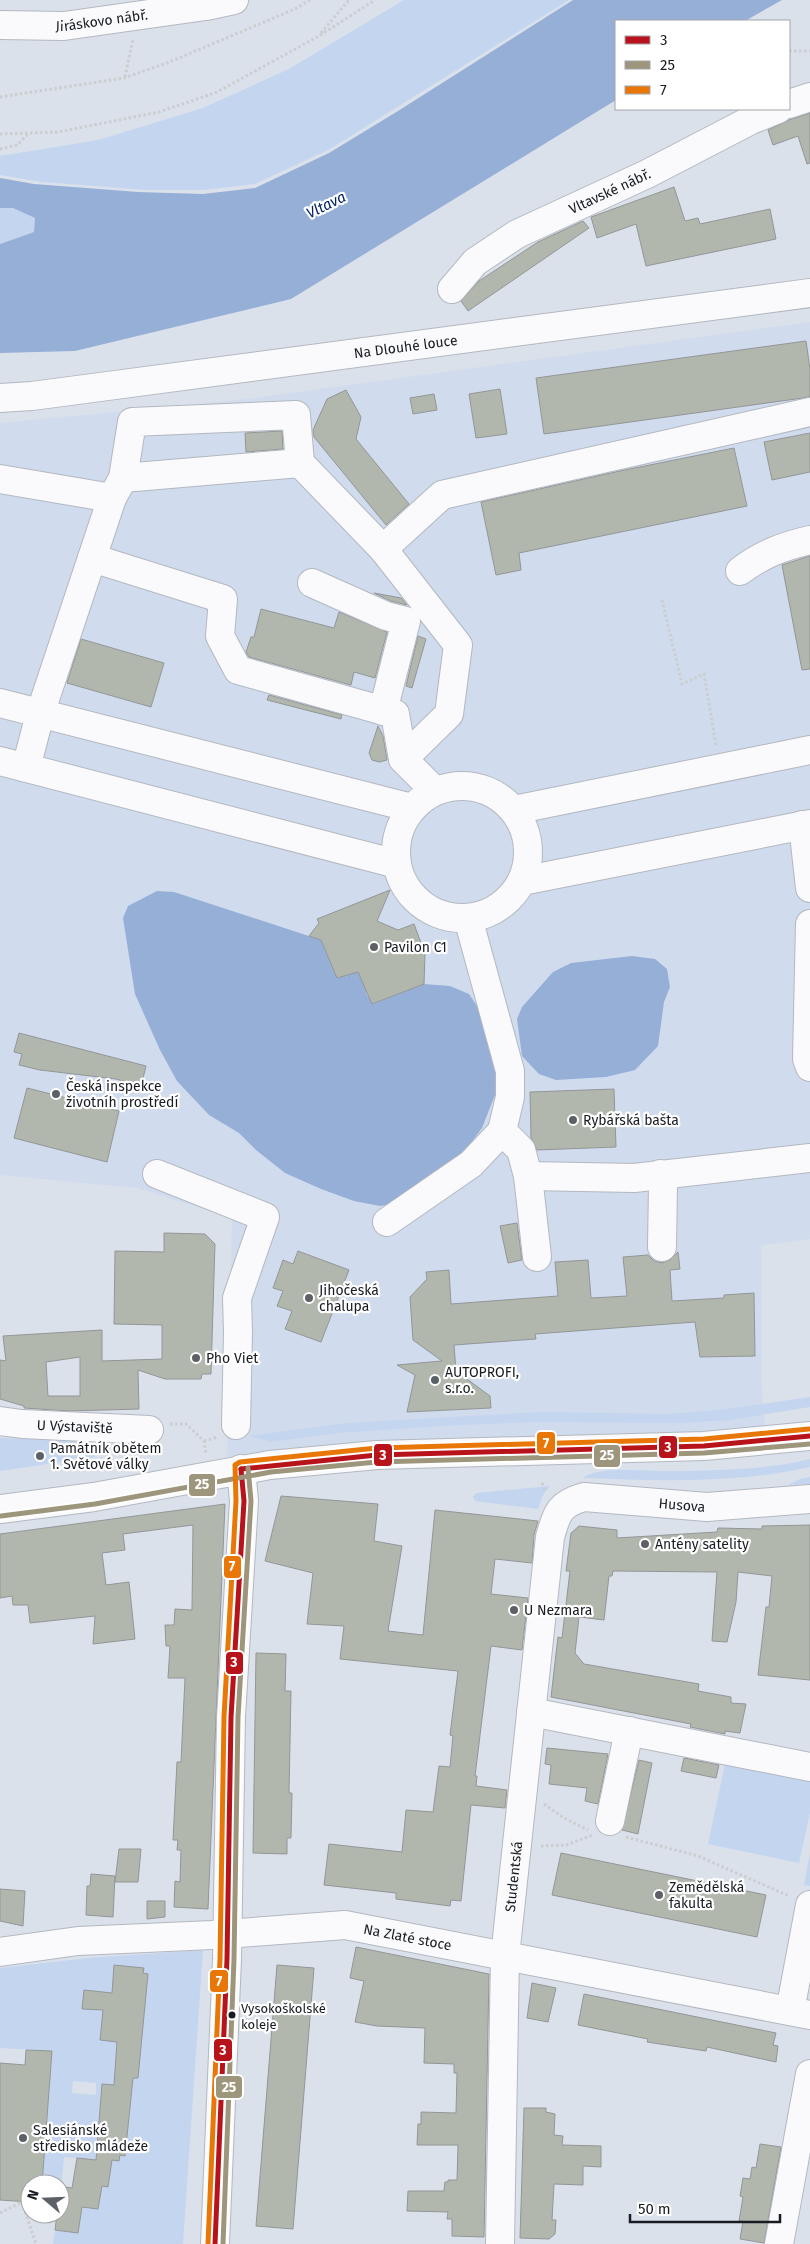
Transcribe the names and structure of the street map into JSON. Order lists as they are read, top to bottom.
{
  "streets": {
    "street": [
      "Jiráskovo nábř.",
      "Vltavské nábř.",
      "Na Dlouhé louce",
      "U Výstaviště",
      "Husova",
      "Studentská",
      "Na Zlaté stoce"
    ]
  },
  "crossings": [
    ["Husova", "Studentská"],
    ["Studentská", "Na Zlaté stoce"]
  ],
  "water": ["Vltava"],
  "places": [
    "Pavilon C1",
    "Česká inspekce životníh prostředí",
    "Rybářská bašta",
    "Jihočeská chalupa",
    "Pho Viet",
    "AUTOPROFI, s.r.o.",
    "Památník obětem 1. Světové války",
    "Antény satelity",
    "U Nezmara",
    "Zemědělská fakulta",
    "Vysokoškolské koleje",
    "Salesiánské středisko mládeže"
  ],
  "lines": ["transit line 7", "transit line 3", "transit line 25"],
  "legend": ["3", "25", "7"],
  "scale_bar": "50 m",
  "north": "left"
}
